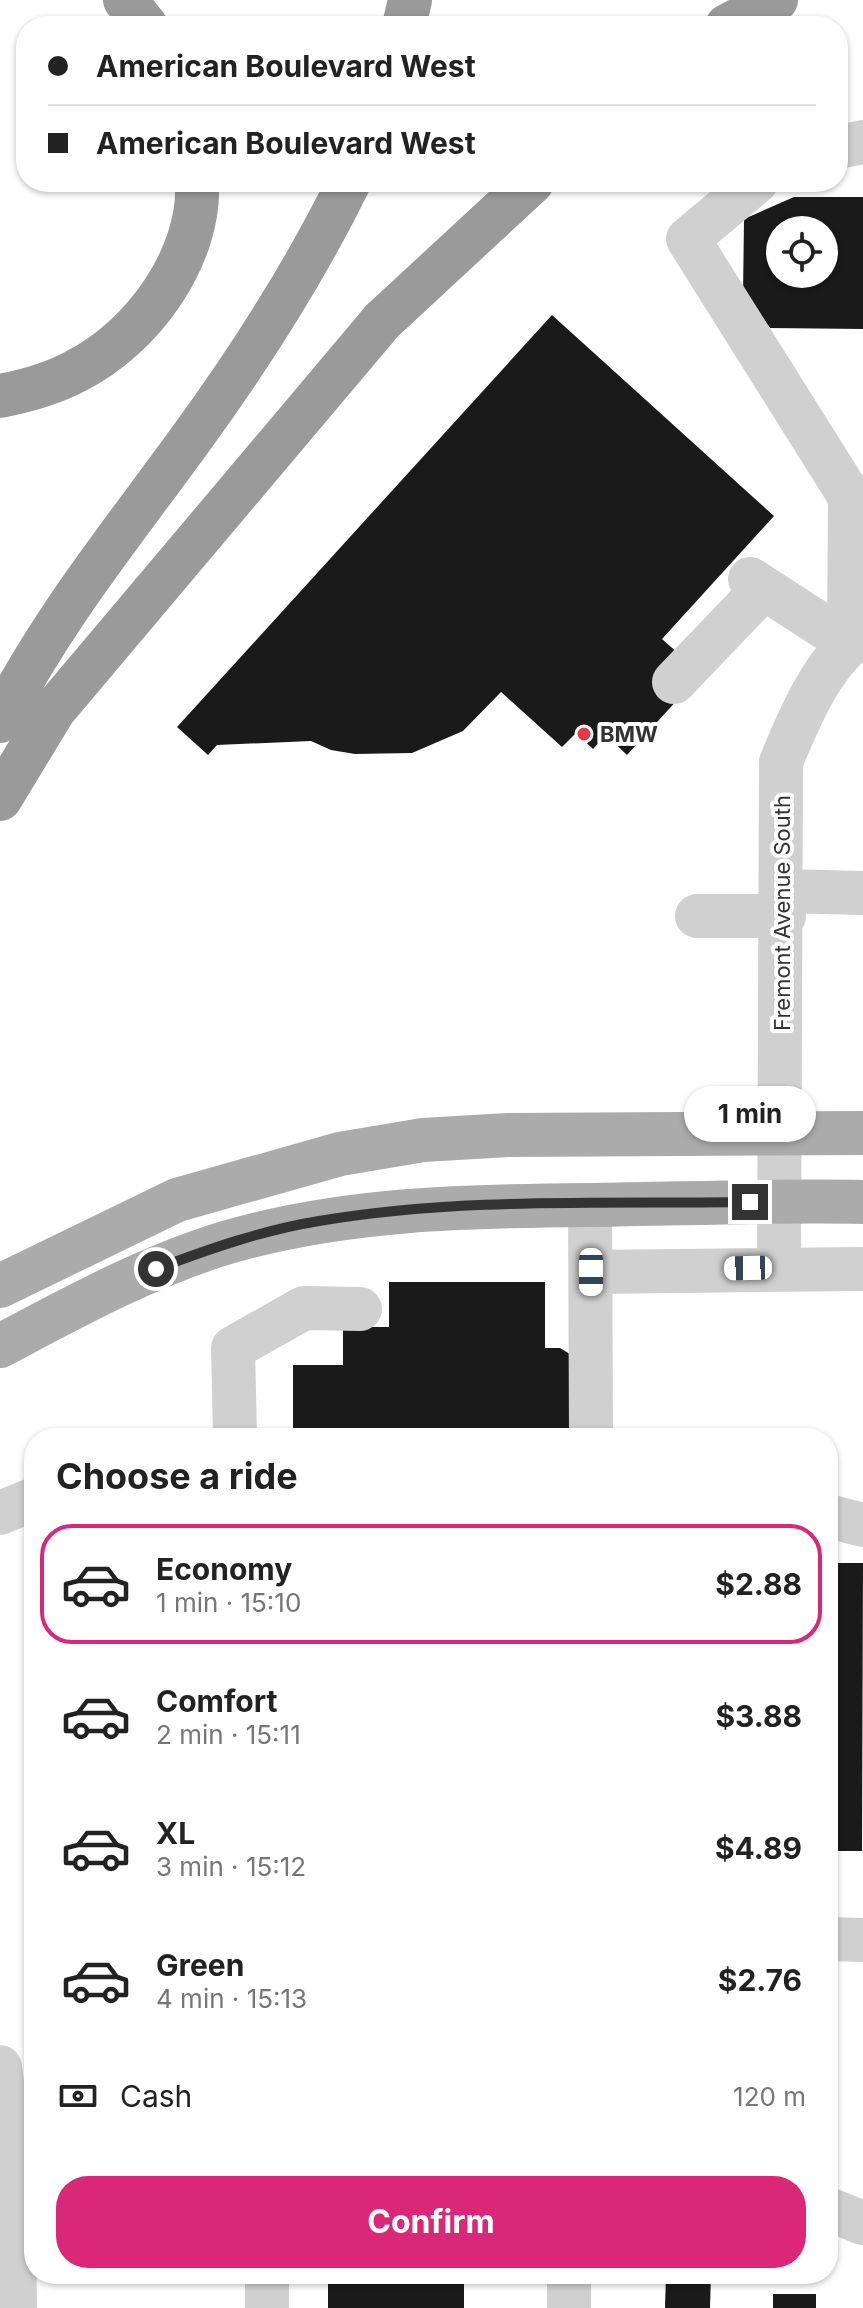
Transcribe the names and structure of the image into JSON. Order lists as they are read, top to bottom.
{
  "streets": {
    "street": ["Fremont Avenue South"]
  },
  "places": ["BMW"],
  "page": {
    "banner": ["American Boulevard West", "American Boulevard West"],
    "bubble": "1 min",
    "heading": "Choose a ride",
    "list": [
      {
        "name": "Economy",
        "note": "1 min · 15:10",
        "value": "$2.88"
      },
      {
        "name": "Comfort",
        "note": "2 min · 15:11",
        "value": "$3.88"
      },
      {
        "name": "XL",
        "note": "3 min · 15:12",
        "value": "$4.89"
      },
      {
        "name": "Green",
        "note": "4 min · 15:13",
        "value": "$2.76"
      }
    ],
    "pay": ["Cash", "120 m"],
    "buttons": "Confirm"
  }
}
